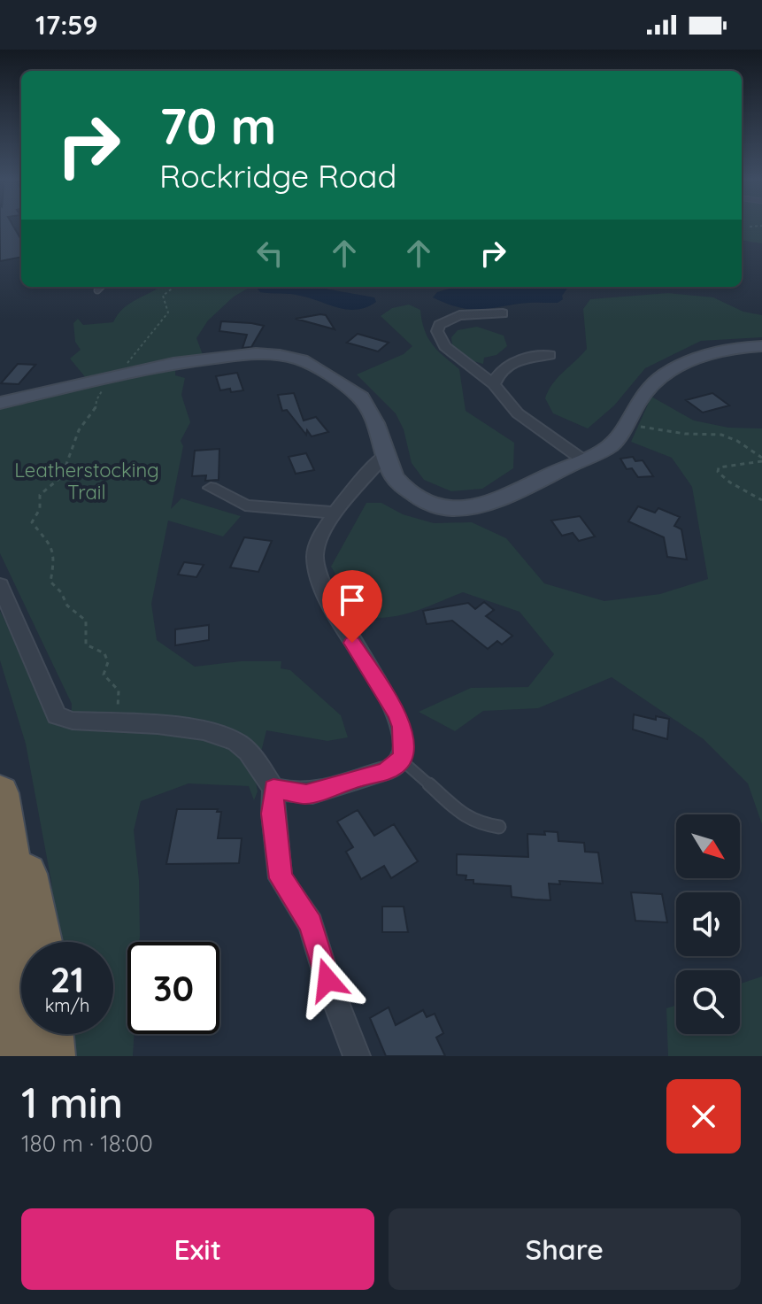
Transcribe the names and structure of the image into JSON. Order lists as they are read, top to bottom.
{
  "parks": ["Leatherstocking Trail"],
  "north": "bottom right",
  "page": {
    "status": "17:59",
    "turn": ["70 m", "Rockridge Road"],
    "speed": "21 km/h",
    "limit": "30",
    "heading": ["1 min", "180 m · 18:00"],
    "buttons": ["Exit", "Share"]
  }
}
